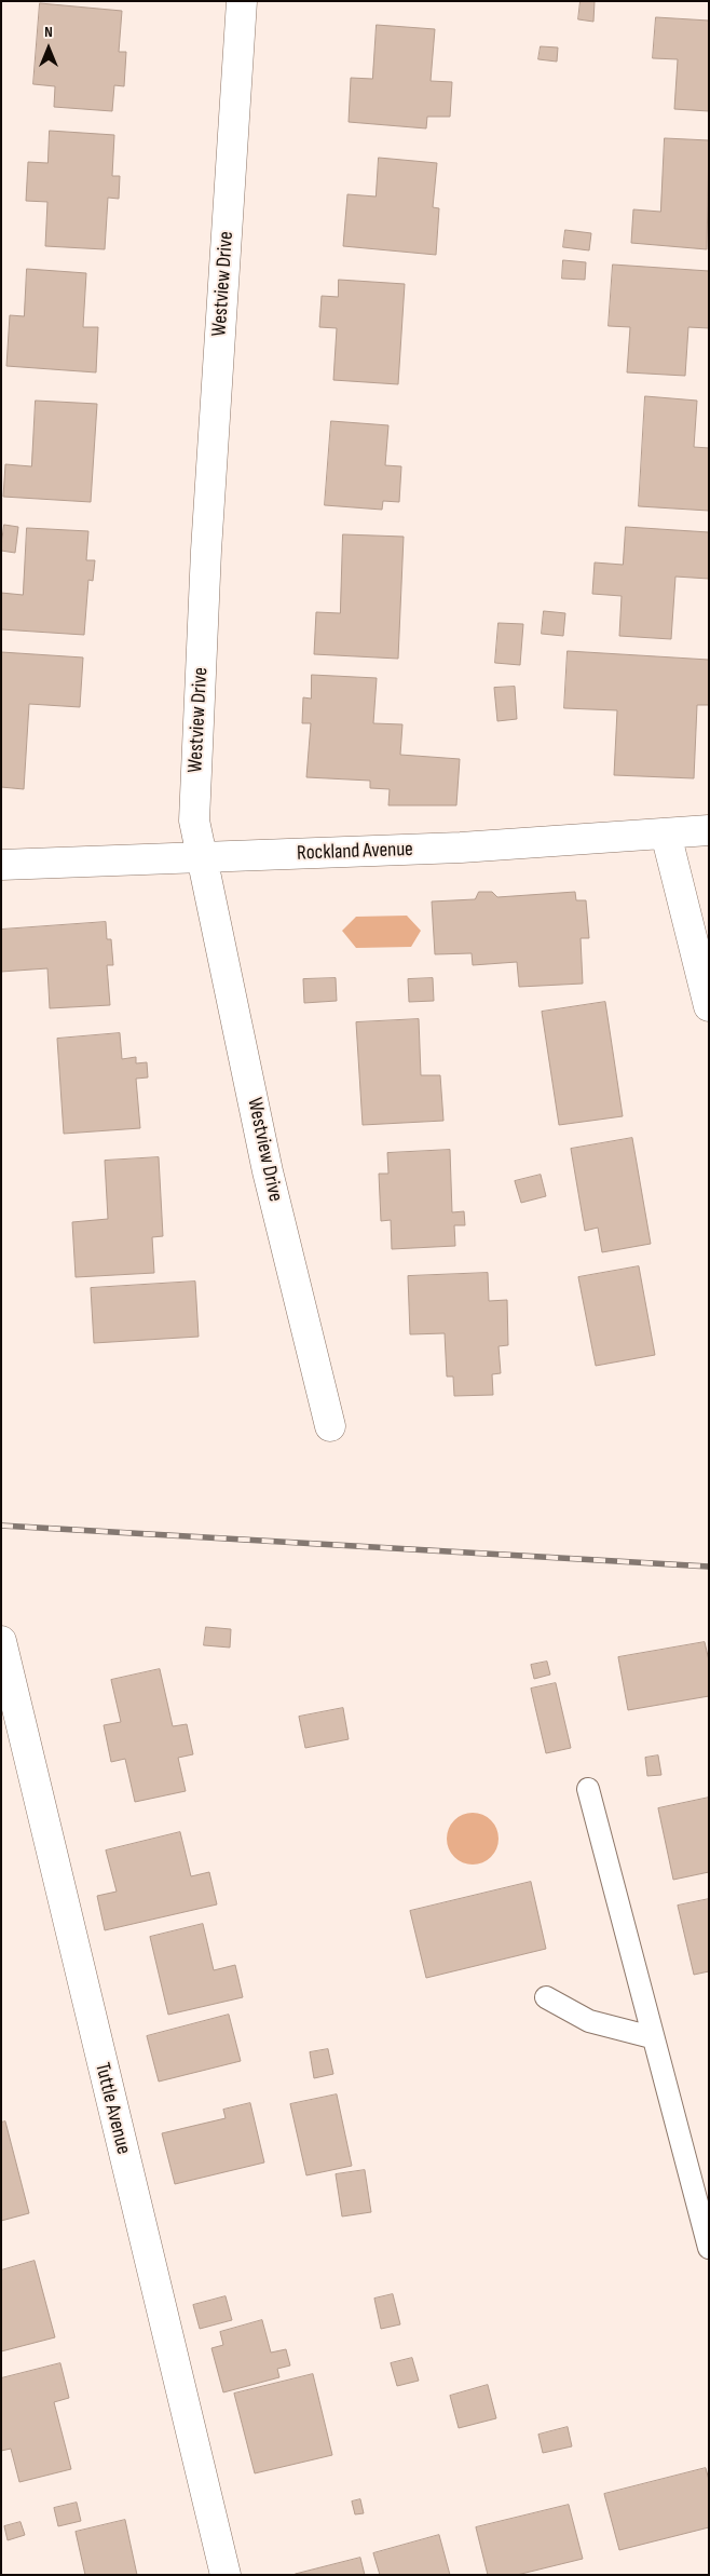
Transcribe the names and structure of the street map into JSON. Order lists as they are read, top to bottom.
{
  "streets": {
    "street": ["Westview Drive", "Rockland Avenue", "Tuttle Avenue"]
  },
  "crossings": [
    ["Westview Drive", "Rockland Avenue"]
  ],
  "north": "top"
}
